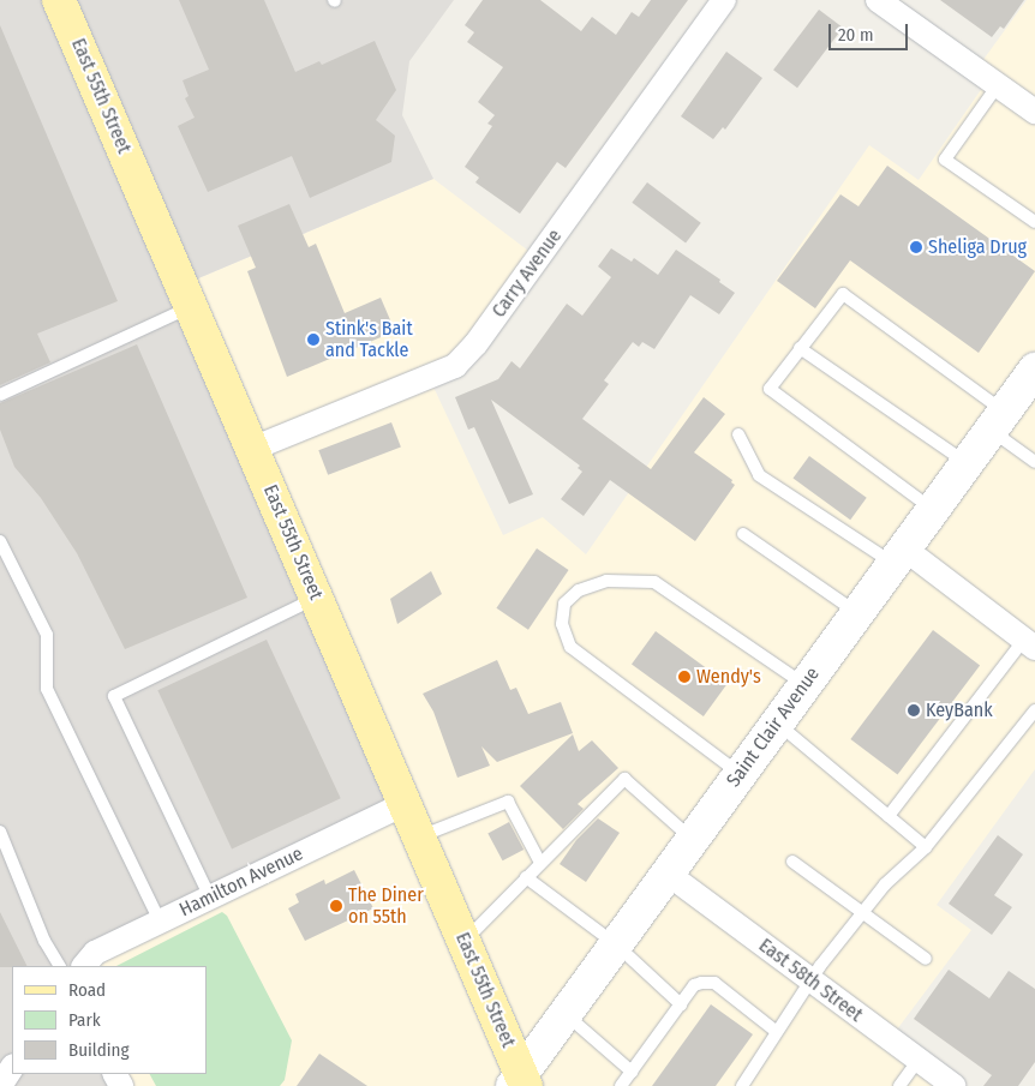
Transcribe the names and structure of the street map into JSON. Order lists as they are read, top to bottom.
{
  "streets": {
    "main road": ["East 55th Street", "Saint Clair Avenue"],
    "street": ["Carry Avenue", "Hamilton Avenue", "East 58th Street"]
  },
  "crossings": [
    ["East 55th Street", "Carry Avenue"],
    ["East 55th Street", "Saint Clair Avenue"],
    ["East 55th Street", "Hamilton Avenue"],
    ["Saint Clair Avenue", "East 58th Street"]
  ],
  "places": [
    "Sheliga Drug",
    "Stink's Bait and Tackle",
    "Wendy's",
    "KeyBank",
    "The Diner on 55th"
  ],
  "legend": ["Road", "Park", "Building"],
  "scale_bar": "20 m"
}
